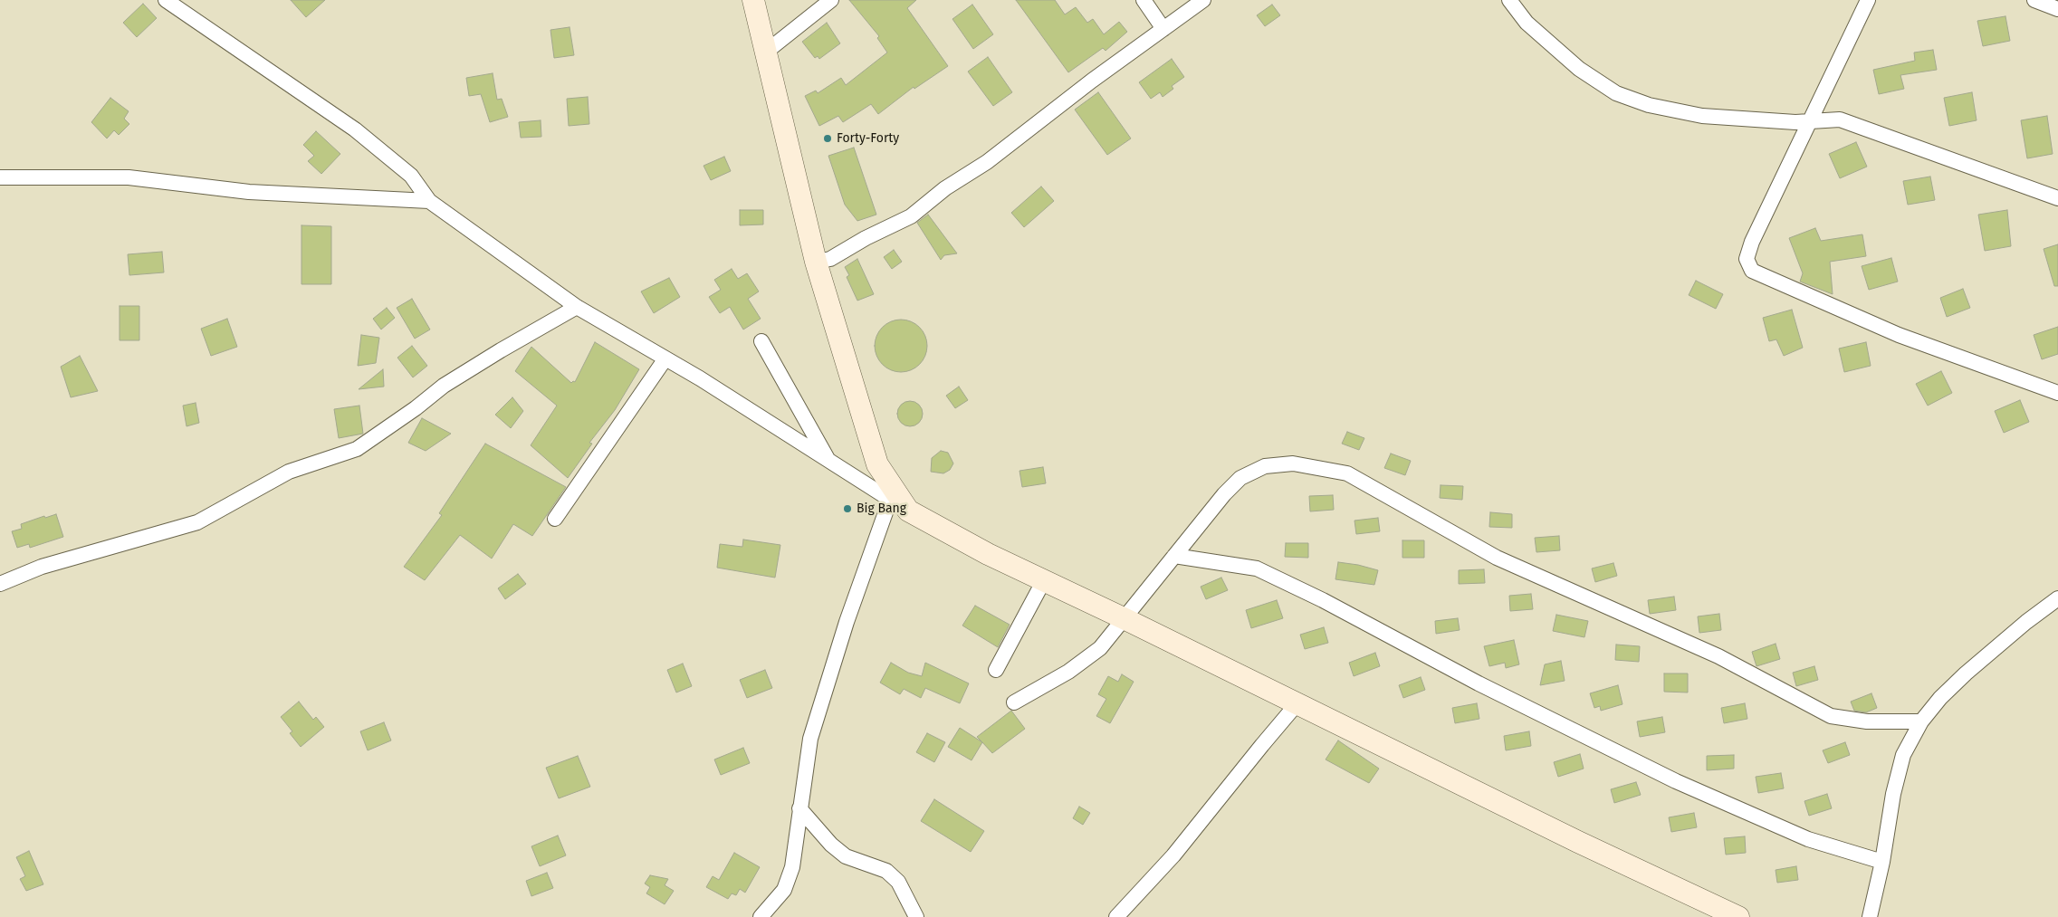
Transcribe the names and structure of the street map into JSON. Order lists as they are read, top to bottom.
{
  "places": ["Forty-Forty", "Big Bang"]
}
